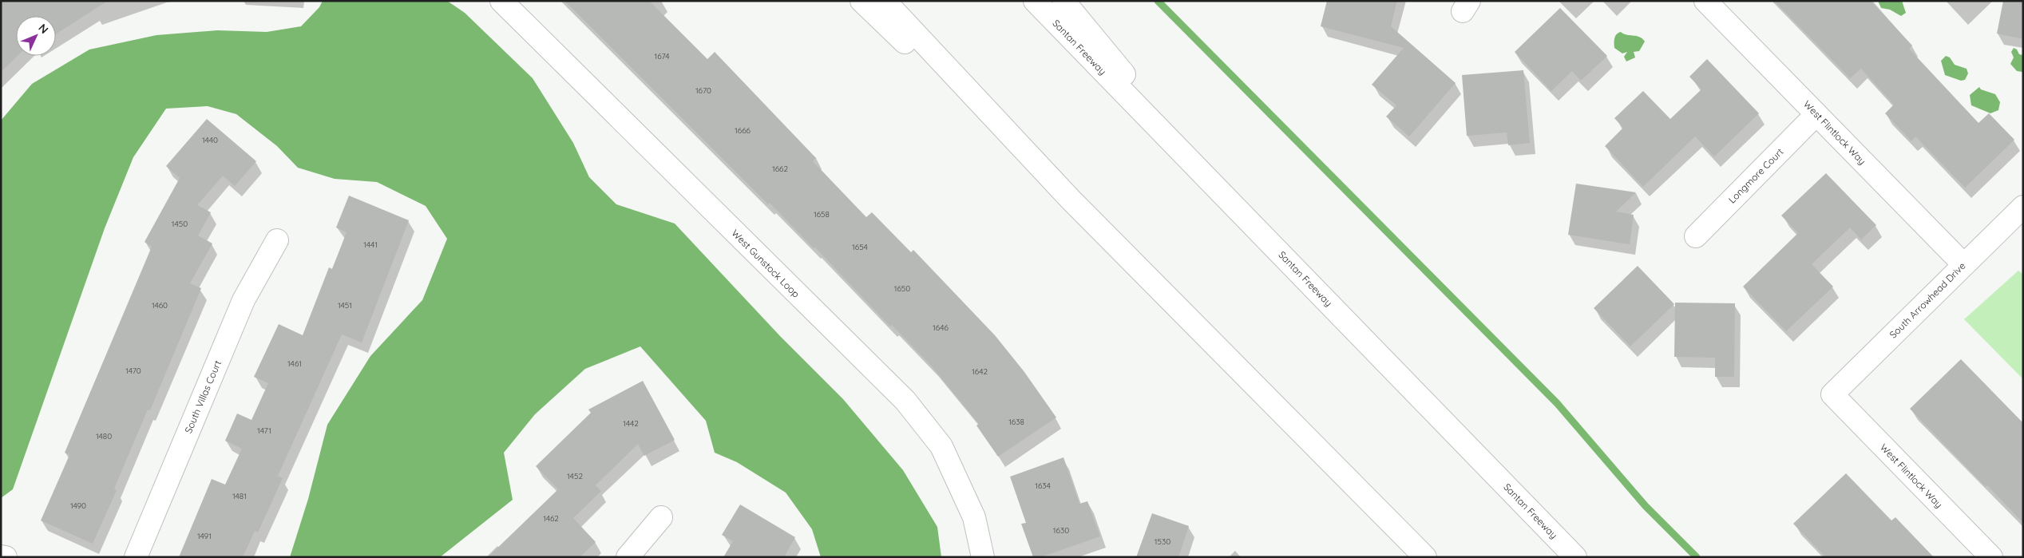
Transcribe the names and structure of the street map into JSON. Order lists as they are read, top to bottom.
{
  "streets": {
    "main road": [
      "Santan Freeway",
      "West Flintlock Way",
      "Longmore Court",
      "West Gunstock Loop",
      "South Arrowhead Drive",
      "South Villas Court"
    ]
  },
  "crossings": [
    ["West Flintlock Way", "Longmore Court"],
    ["West Flintlock Way", "South Arrowhead Drive"]
  ],
  "house_numbers": [
    "1674",
    "1670",
    "1666",
    "1440",
    "1662",
    "1658",
    "1450",
    "1441",
    "1654",
    "1650",
    "1460",
    "1451",
    "1646",
    "1461",
    "1470",
    "1642",
    "1638",
    "1442",
    "1471",
    "1480",
    "1452",
    "1634",
    "1481",
    "1490",
    "1462",
    "1630",
    "1491",
    "1530"
  ],
  "north": "top right"
}
